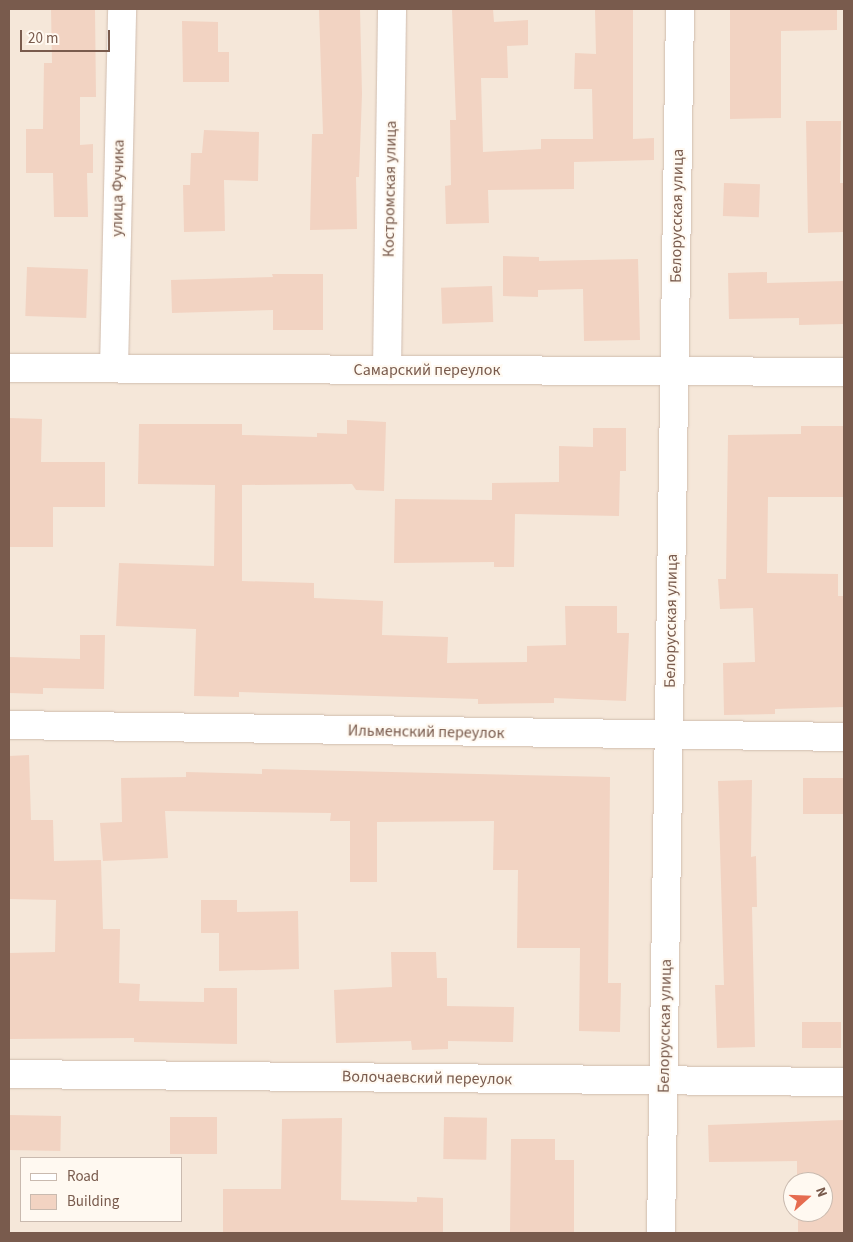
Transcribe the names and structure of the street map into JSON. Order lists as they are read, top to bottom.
{
  "streets": {
    "street": [
      "улица Фучика",
      "Костромская улица",
      "Белорусская улица",
      "Самарский переулок",
      "Ильменский переулок",
      "Волочаевский переулок"
    ]
  },
  "crossings": [
    ["улица Фучика", "Самарский переулок"],
    ["Костромская улица", "Самарский переулок"],
    ["Белорусская улица", "Самарский переулок"],
    ["Белорусская улица", "Ильменский переулок"],
    ["Белорусская улица", "Волочаевский переулок"]
  ],
  "legend": ["Road", "Building"],
  "scale_bar": "20 m",
  "north": "right"
}
